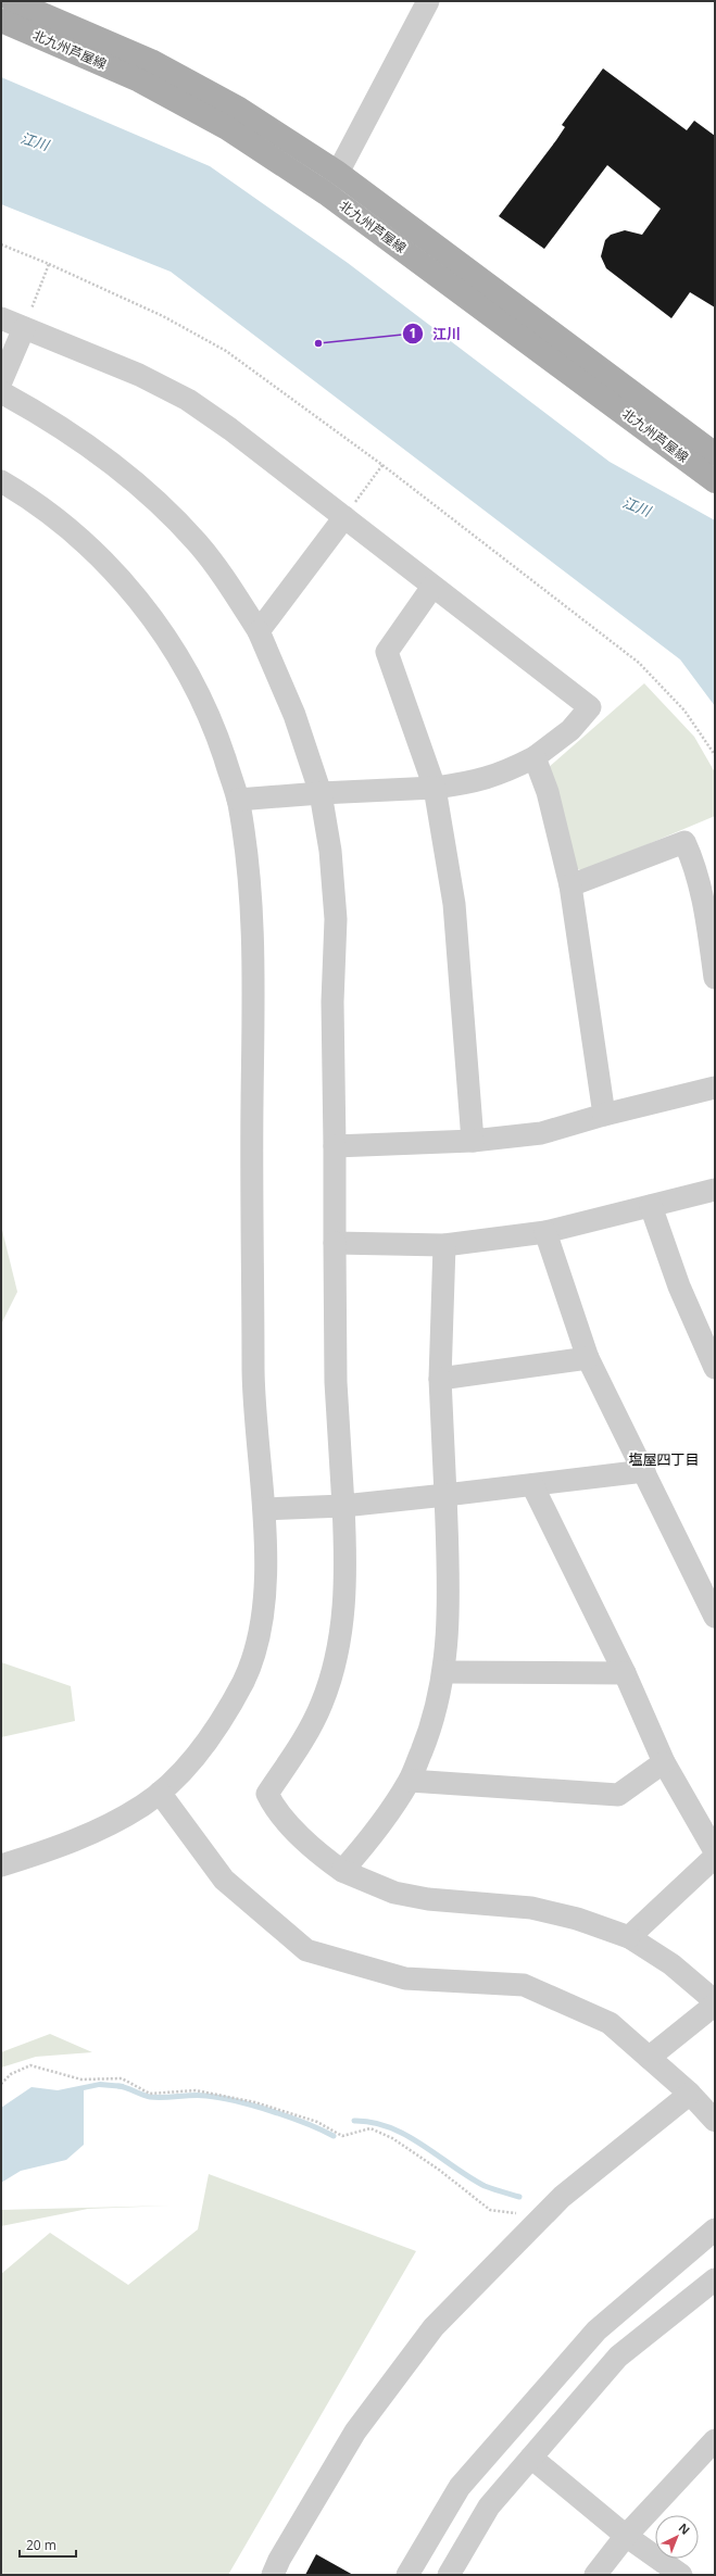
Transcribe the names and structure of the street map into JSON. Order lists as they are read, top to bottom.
{
  "streets": {
    "main road": ["北九州芦屋線"]
  },
  "districts": ["塩屋四丁目"],
  "water": ["江川"],
  "places": ["江川"],
  "scale_bar": "20 m",
  "north": "top right"
}
